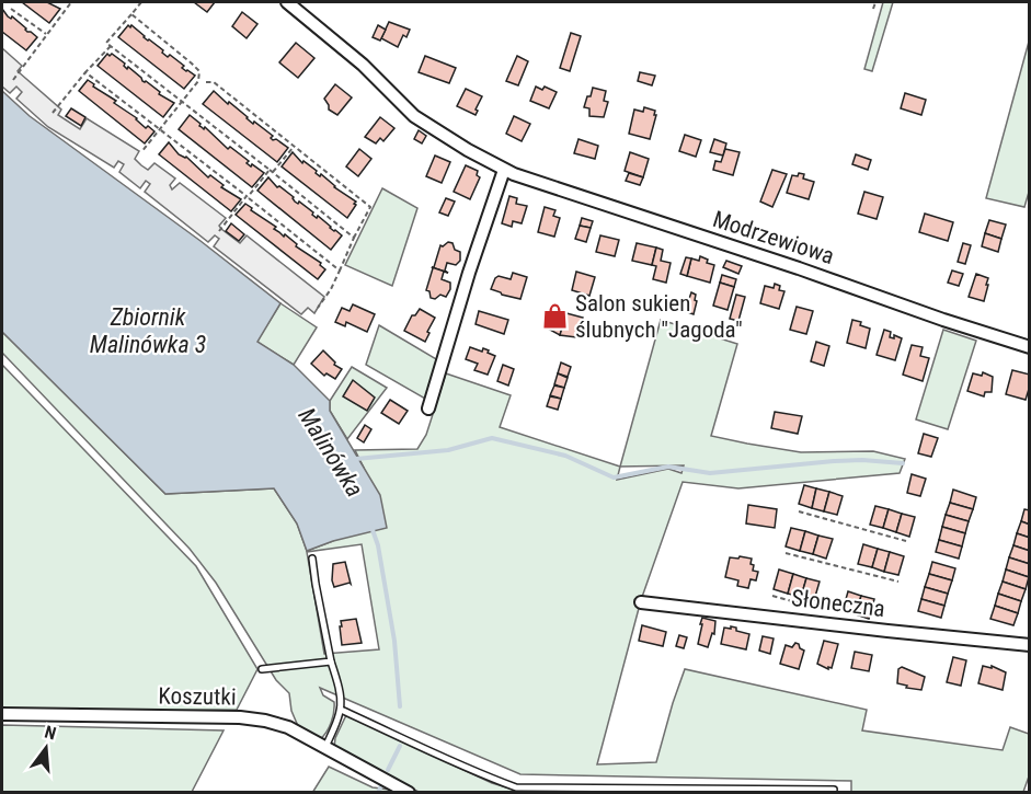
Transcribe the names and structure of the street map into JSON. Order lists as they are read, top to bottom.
{
  "streets": {
    "street": ["Modrzewiowa", "Słoneczna", "Koszutki"]
  },
  "water": ["Zbiornik Malinówka 3", "Malinówka"],
  "places": {
    "shop": ["Salon sukien ślubnych \"Jagoda\""]
  },
  "north": "top"
}
